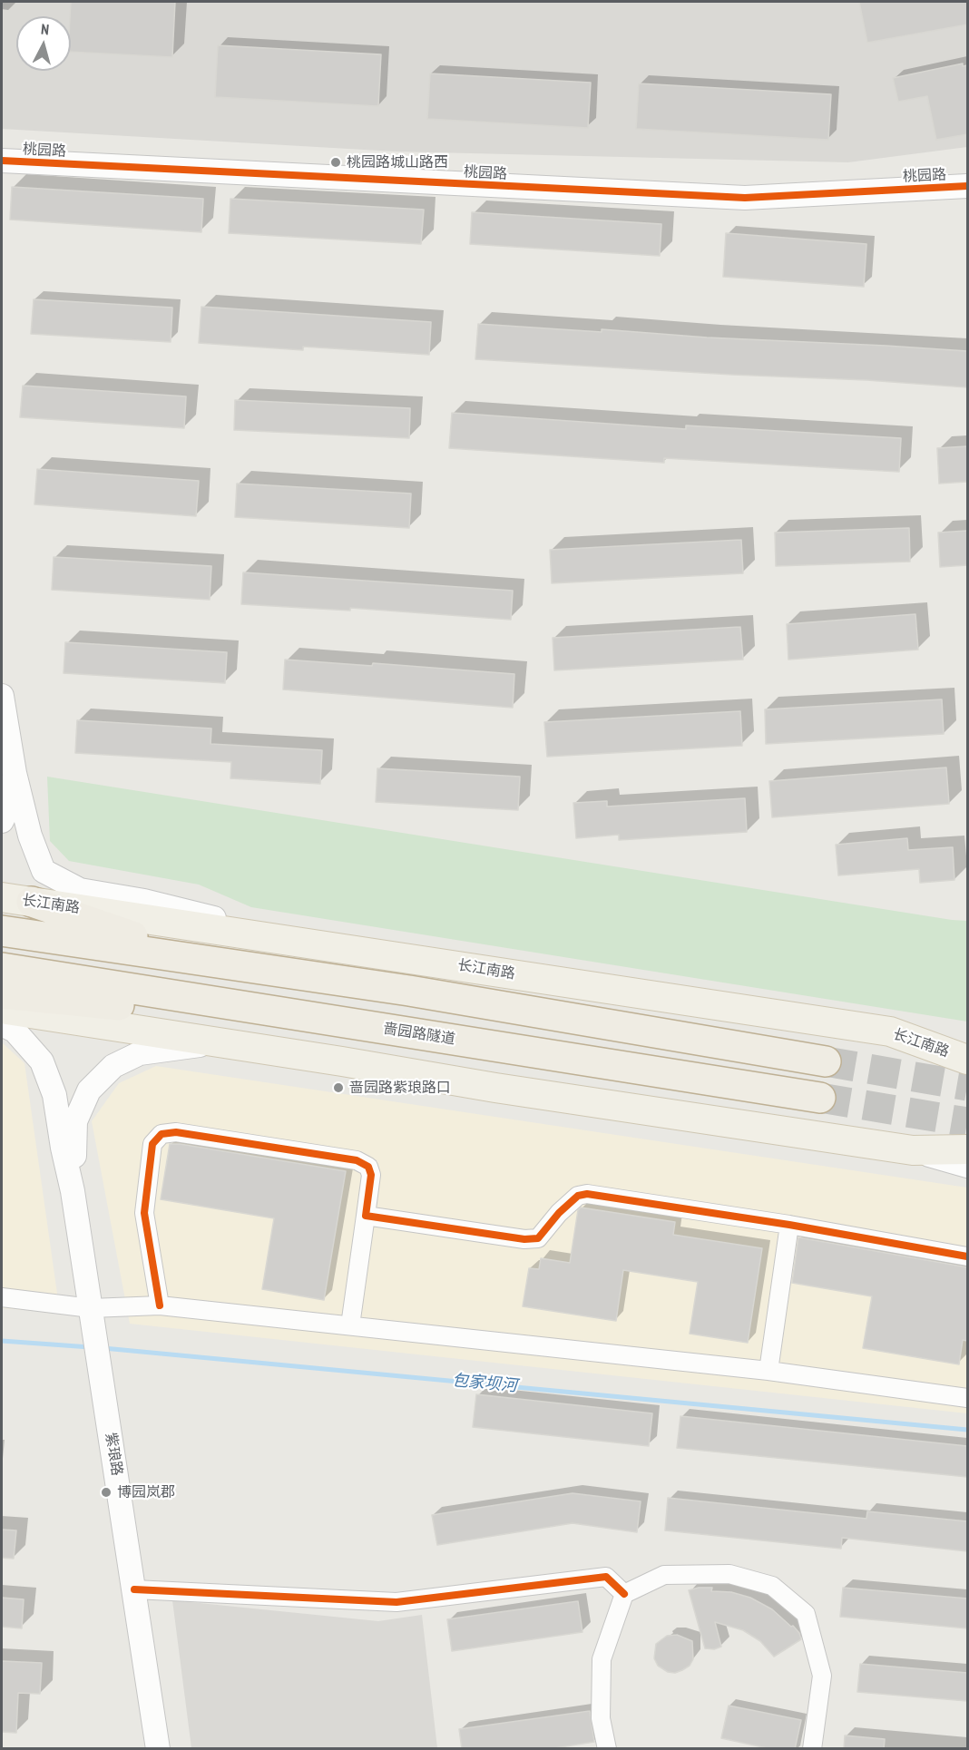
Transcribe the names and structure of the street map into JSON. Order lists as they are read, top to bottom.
{
  "streets": {
    "main road": ["长江南路"],
    "street": ["桃园路", "紫琅路"]
  },
  "water": ["包家坝河"],
  "places": ["桃园路城山路西", "啬园路紫琅路口", "博园岚郡"],
  "north": "top"
}
